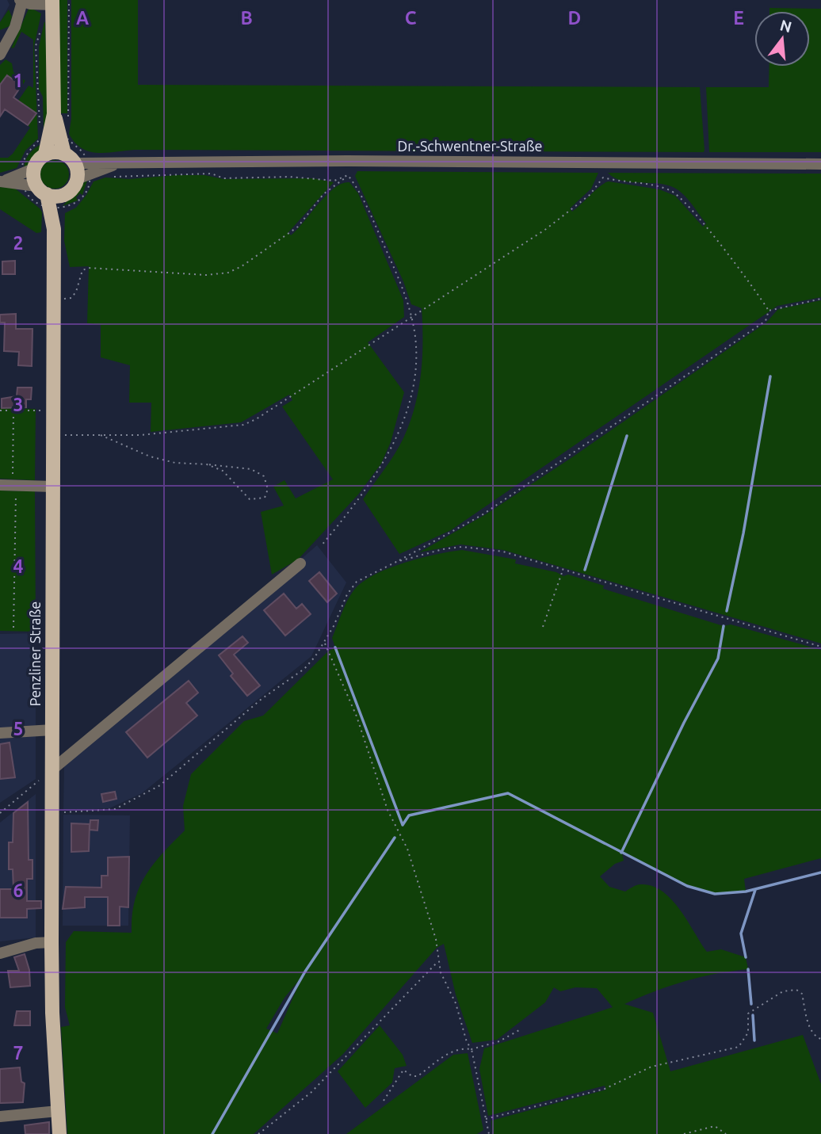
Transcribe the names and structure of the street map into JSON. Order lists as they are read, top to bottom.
{
  "streets": {
    "main road": ["Penzliner Straße"],
    "street": ["Dr.-Schwentner-Straße"]
  },
  "crossings": [
    ["Dr.-Schwentner-Straße", "Penzliner Straße"]
  ],
  "north": "top",
  "grid": {
    "columns": [
      "A",
      "B",
      "C",
      "D",
      "E"
    ],
    "rows": [
      "1",
      "2",
      "3",
      "4",
      "5",
      "6",
      "7"
    ]
  }
}
